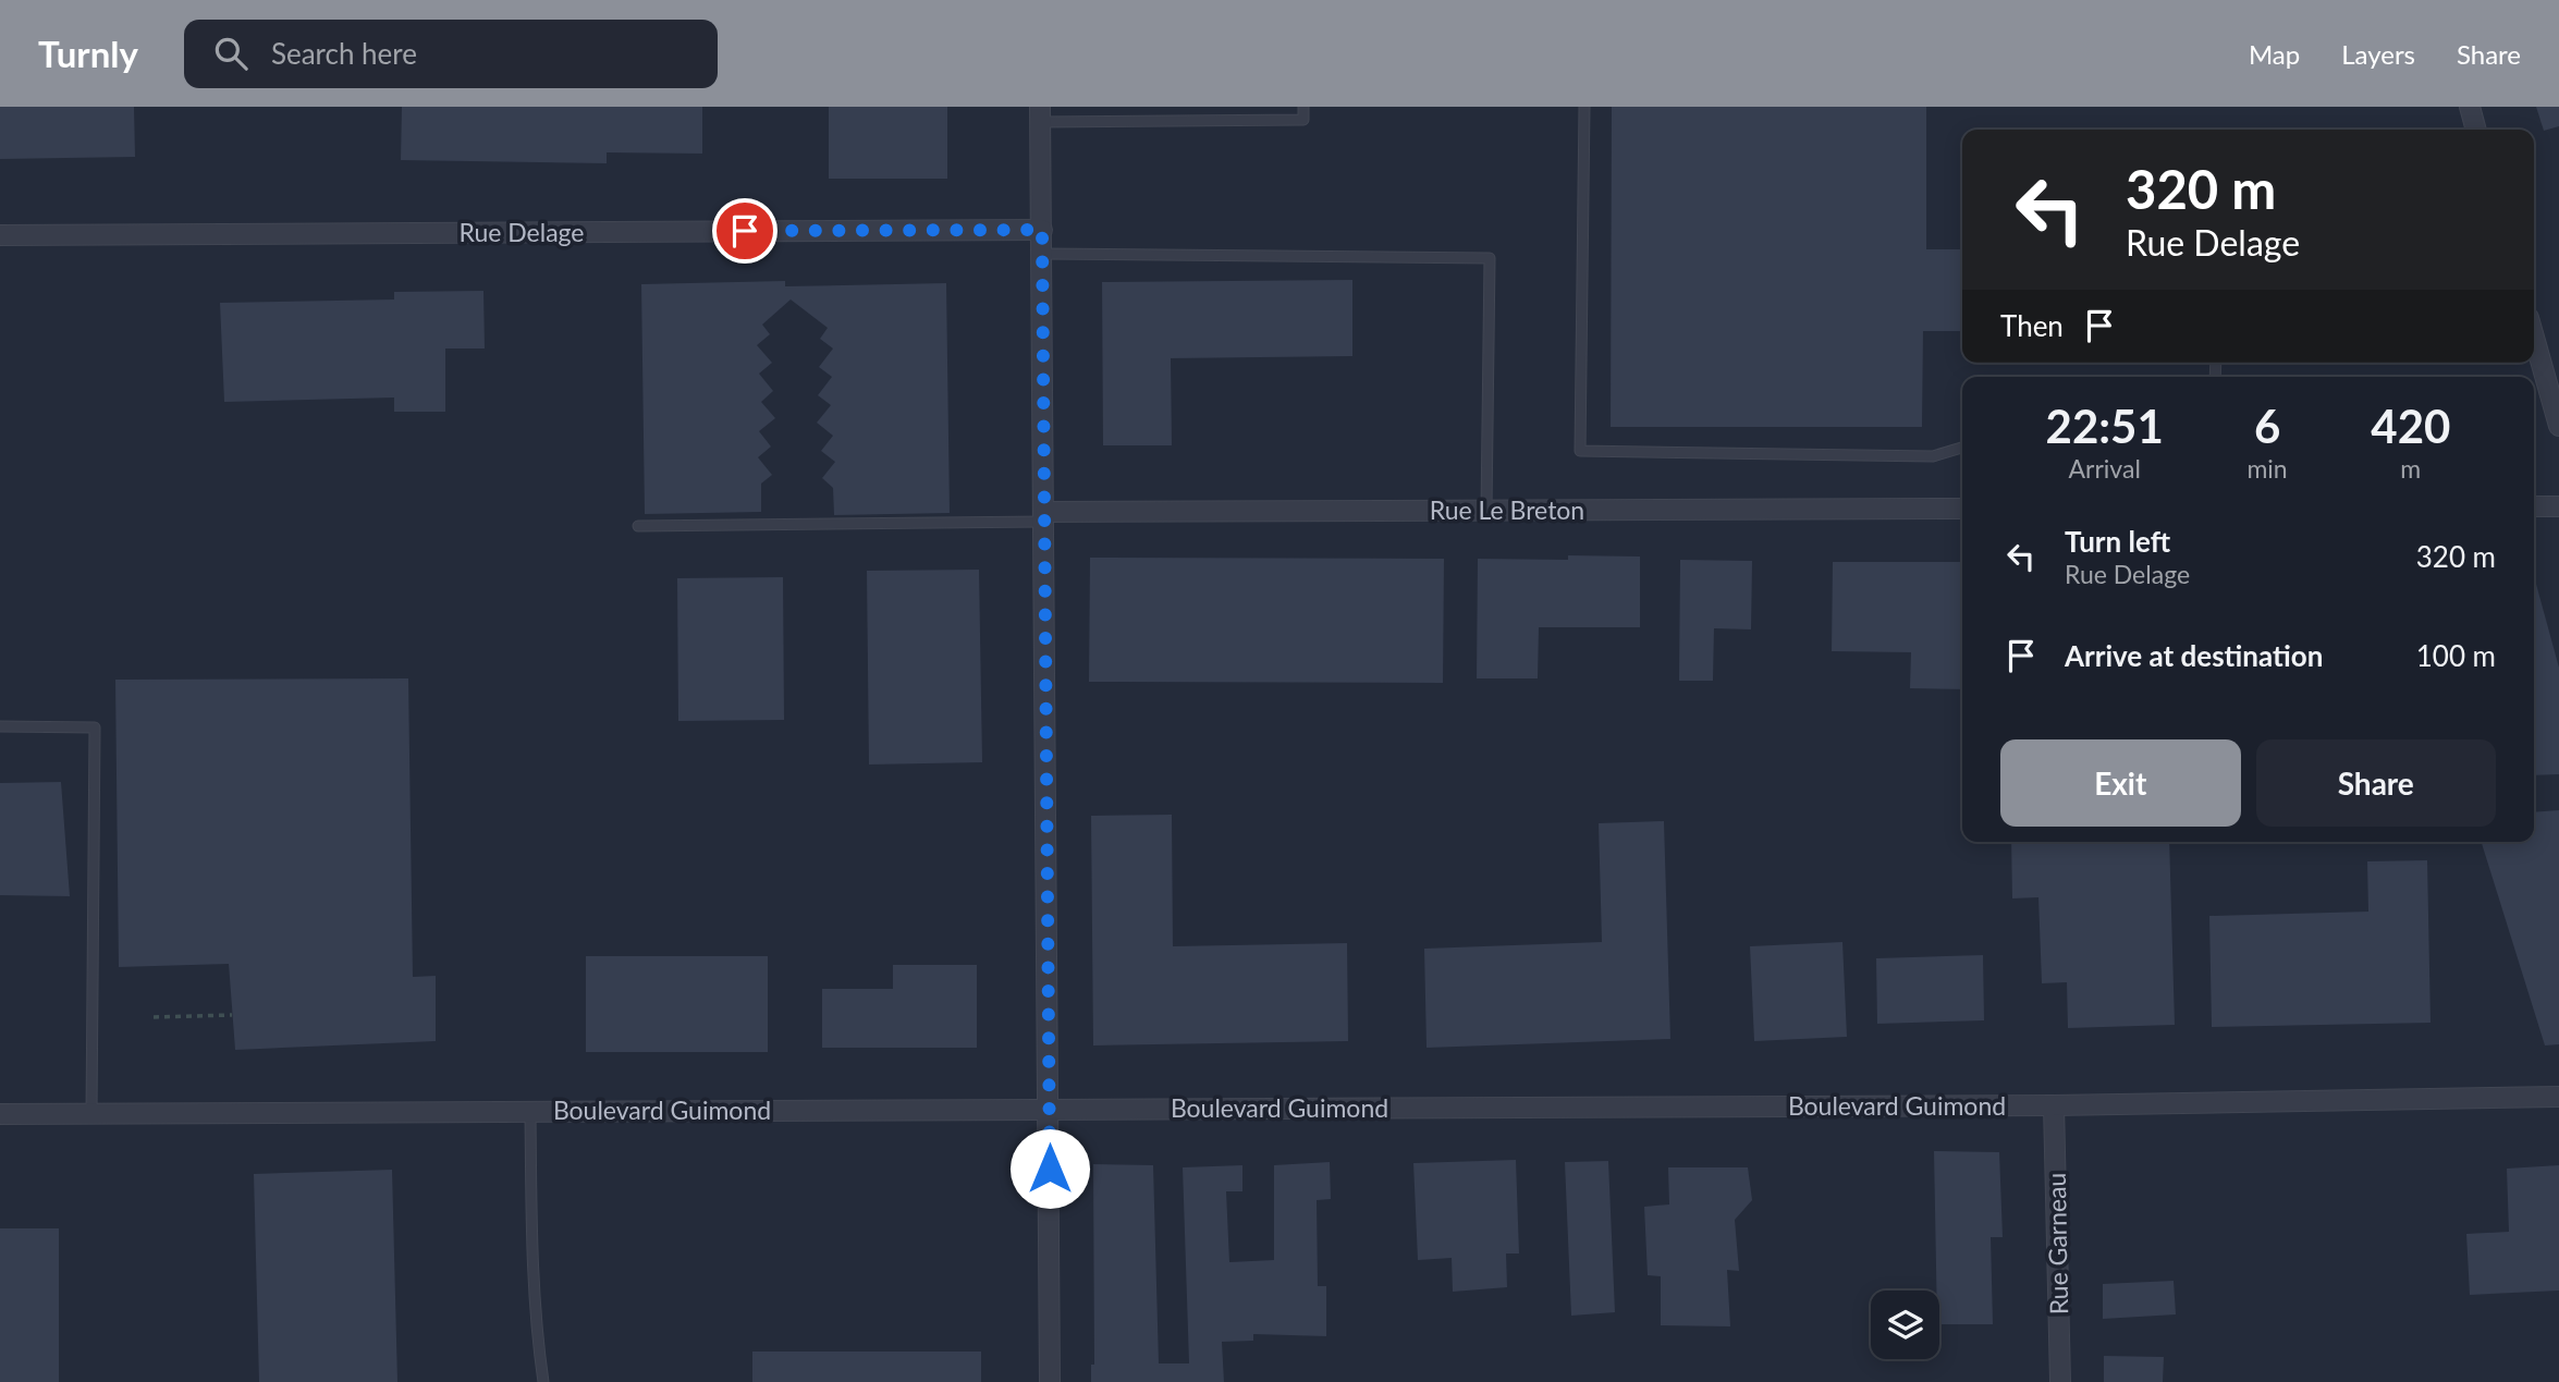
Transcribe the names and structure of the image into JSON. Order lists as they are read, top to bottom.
{
  "streets": {
    "street": [
      "Rue Delage",
      "Rue Le Breton",
      "Boulevard Guimond",
      "Rue Garneau"
    ]
  },
  "crossings": [
    ["Boulevard Guimond", "Rue Garneau"]
  ],
  "page": {
    "header": "Turnly",
    "search": "Search here",
    "nav": ["Map", "Layers", "Share"],
    "turn": ["320 m", "Rue Delage"],
    "then": "Then",
    "eta": [
      "22:51",
      "Arrival",
      "6",
      "min",
      "420",
      "m"
    ],
    "list": [
      {
        "name": "Turn left",
        "note": "Rue Delage",
        "value": "320 m"
      },
      {
        "name": "Arrive at destination",
        "value": "100 m"
      }
    ],
    "buttons": ["Exit", "Share"]
  }
}
